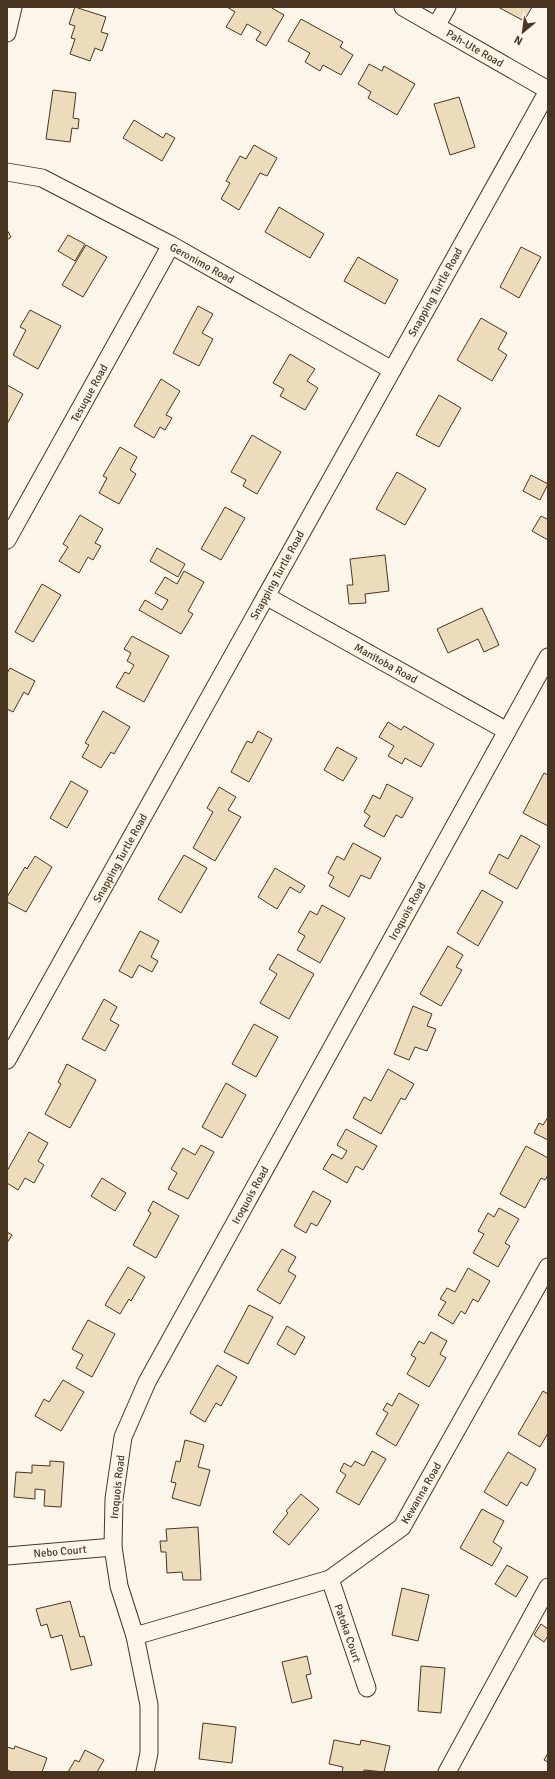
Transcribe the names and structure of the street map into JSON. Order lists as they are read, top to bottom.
{
  "streets": {
    "street": [
      "Pah-Ute Road",
      "Geronimo Road",
      "Snapping Turtle Road",
      "Tesuque Road",
      "Manitoba Road",
      "Iroquois Road",
      "Kewanna Road",
      "Nebo Court",
      "Patoka Court"
    ]
  },
  "crossings": [
    ["Pah-Ute Road", "Snapping Turtle Road"],
    ["Geronimo Road", "Snapping Turtle Road"],
    ["Geronimo Road", "Tesuque Road"],
    ["Snapping Turtle Road", "Manitoba Road"],
    ["Manitoba Road", "Iroquois Road"],
    ["Iroquois Road", "Kewanna Road"],
    ["Iroquois Road", "Nebo Court"],
    ["Kewanna Road", "Patoka Court"]
  ],
  "north": "bottom left"
}
